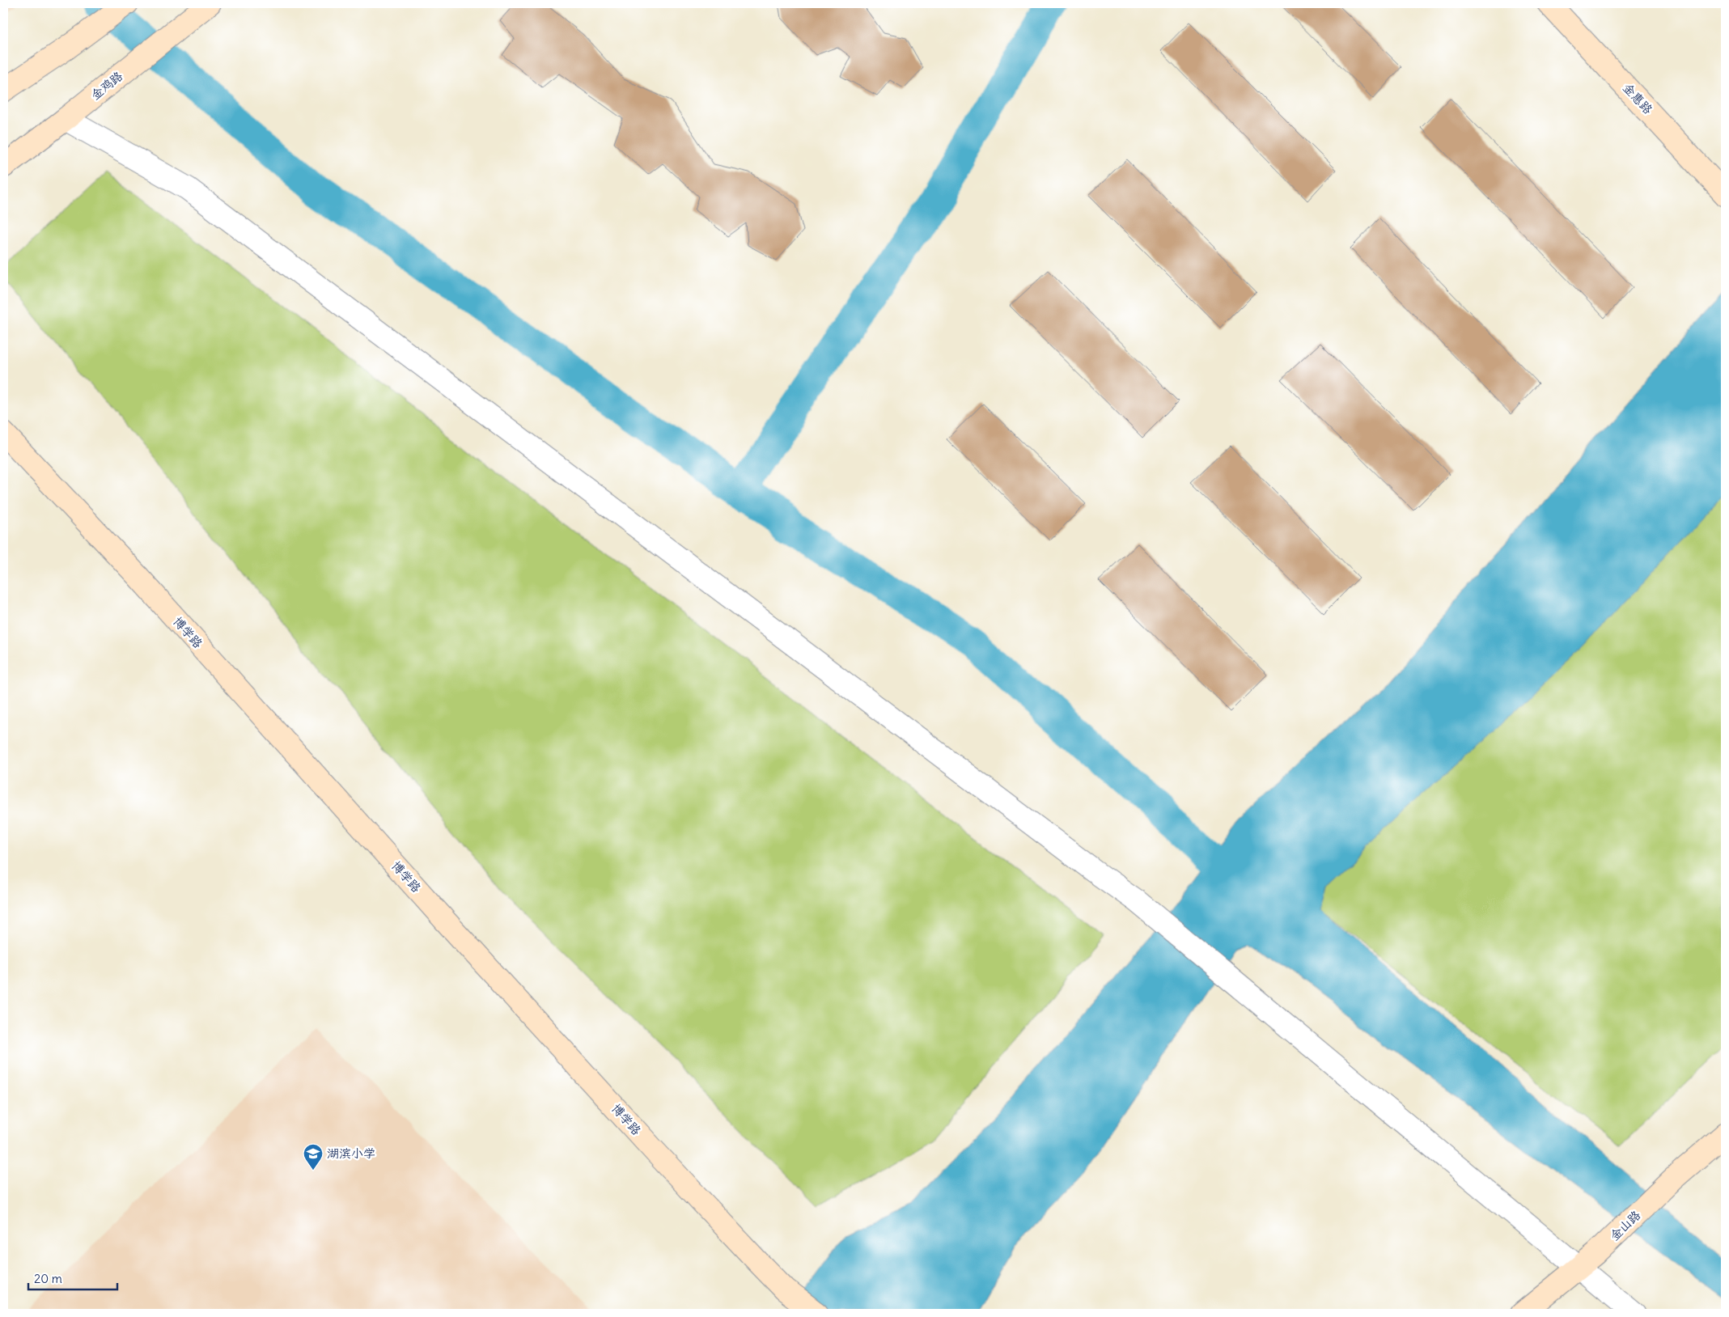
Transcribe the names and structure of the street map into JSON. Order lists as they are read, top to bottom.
{
  "streets": {
    "street": [
      "金鸡路",
      "金惠路",
      "博学路",
      "金山路"
    ]
  },
  "places": {
    "school or university": ["湖滨小学"]
  },
  "scale_bar": "20 m"
}
